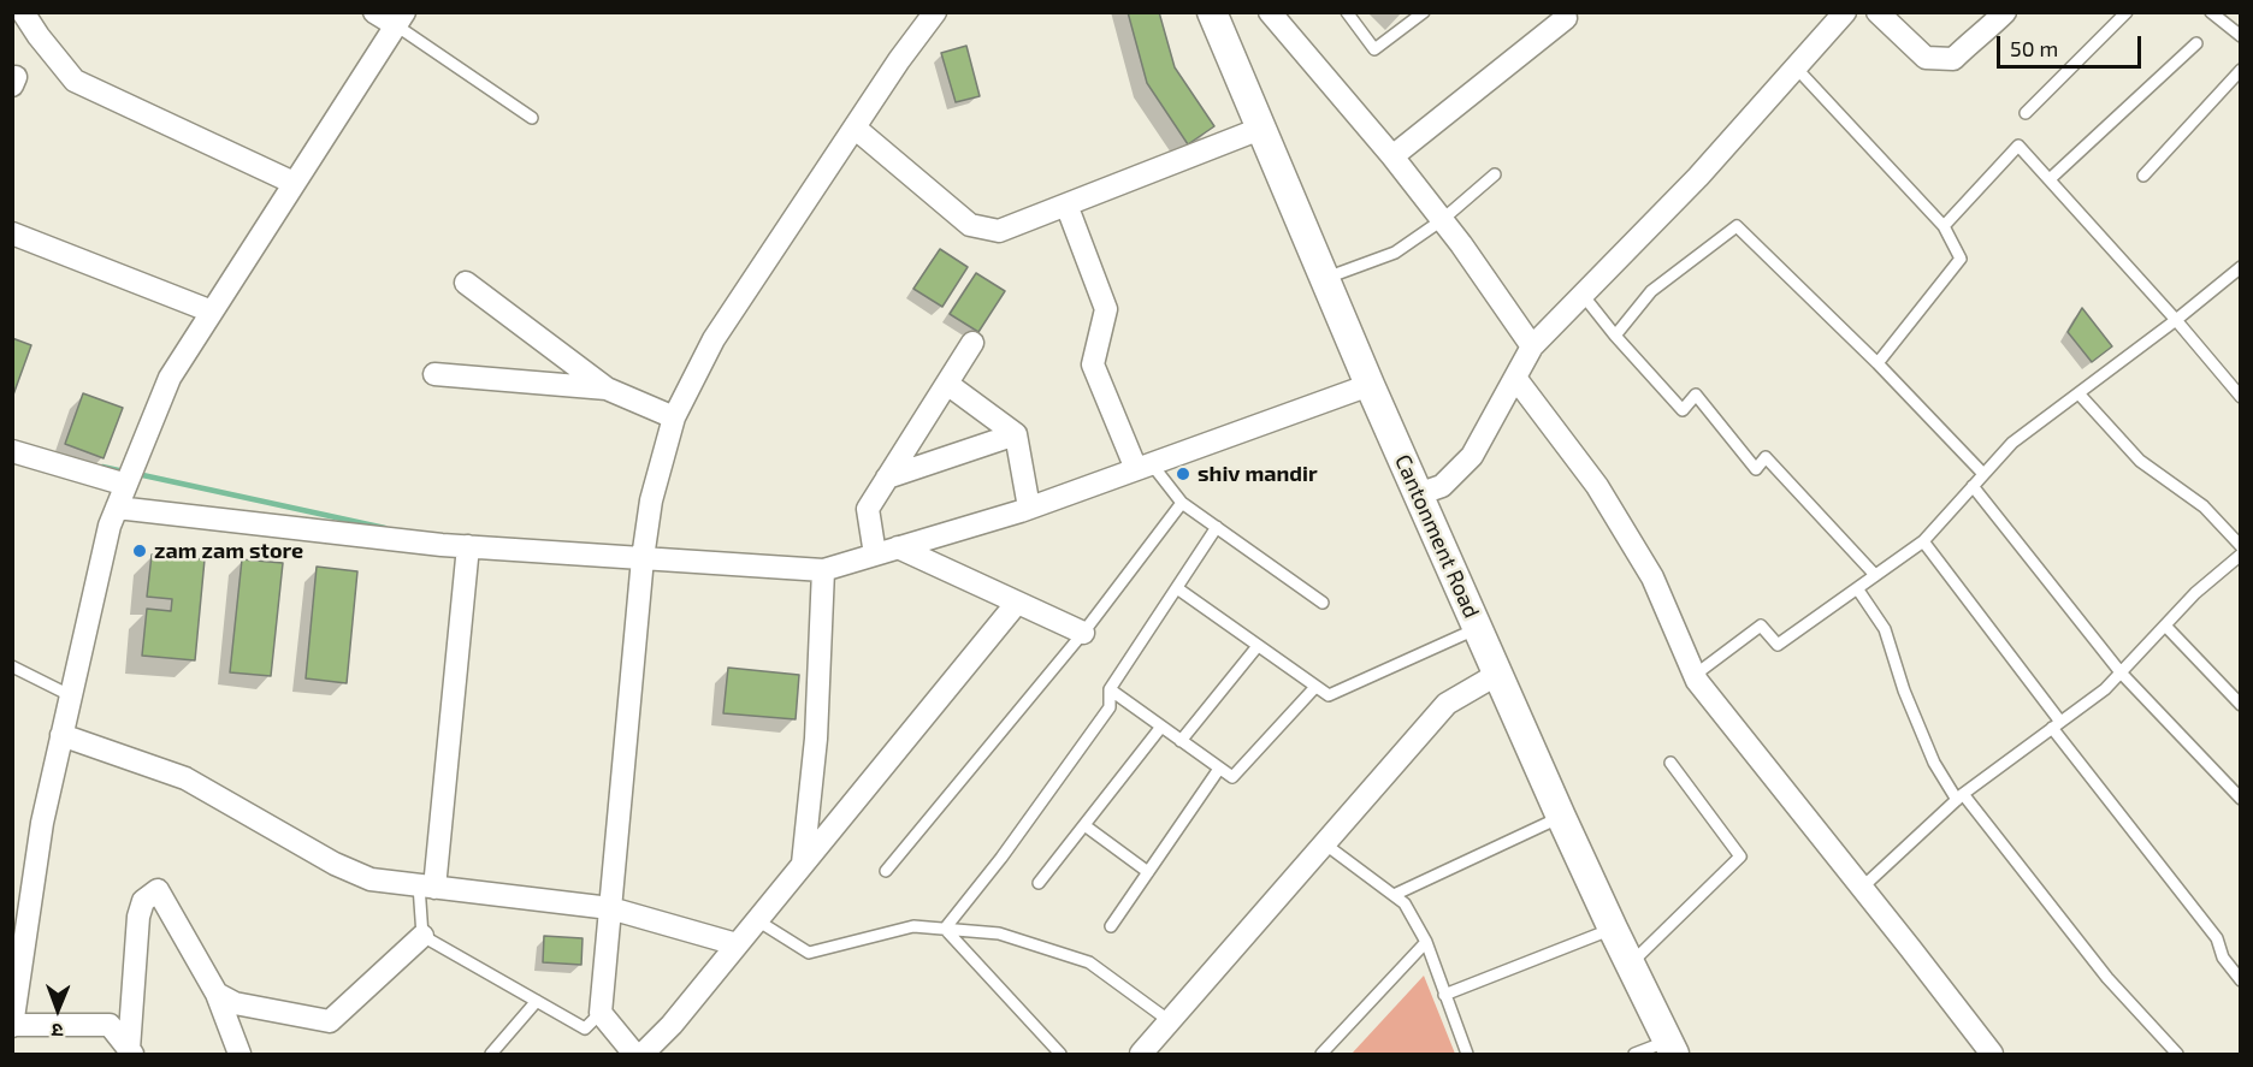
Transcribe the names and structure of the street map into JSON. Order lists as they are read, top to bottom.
{
  "streets": {
    "street": ["Cantonment Road"]
  },
  "places": ["shiv mandir", "zam zam store"],
  "scale_bar": "50 m",
  "north": "bottom"
}
